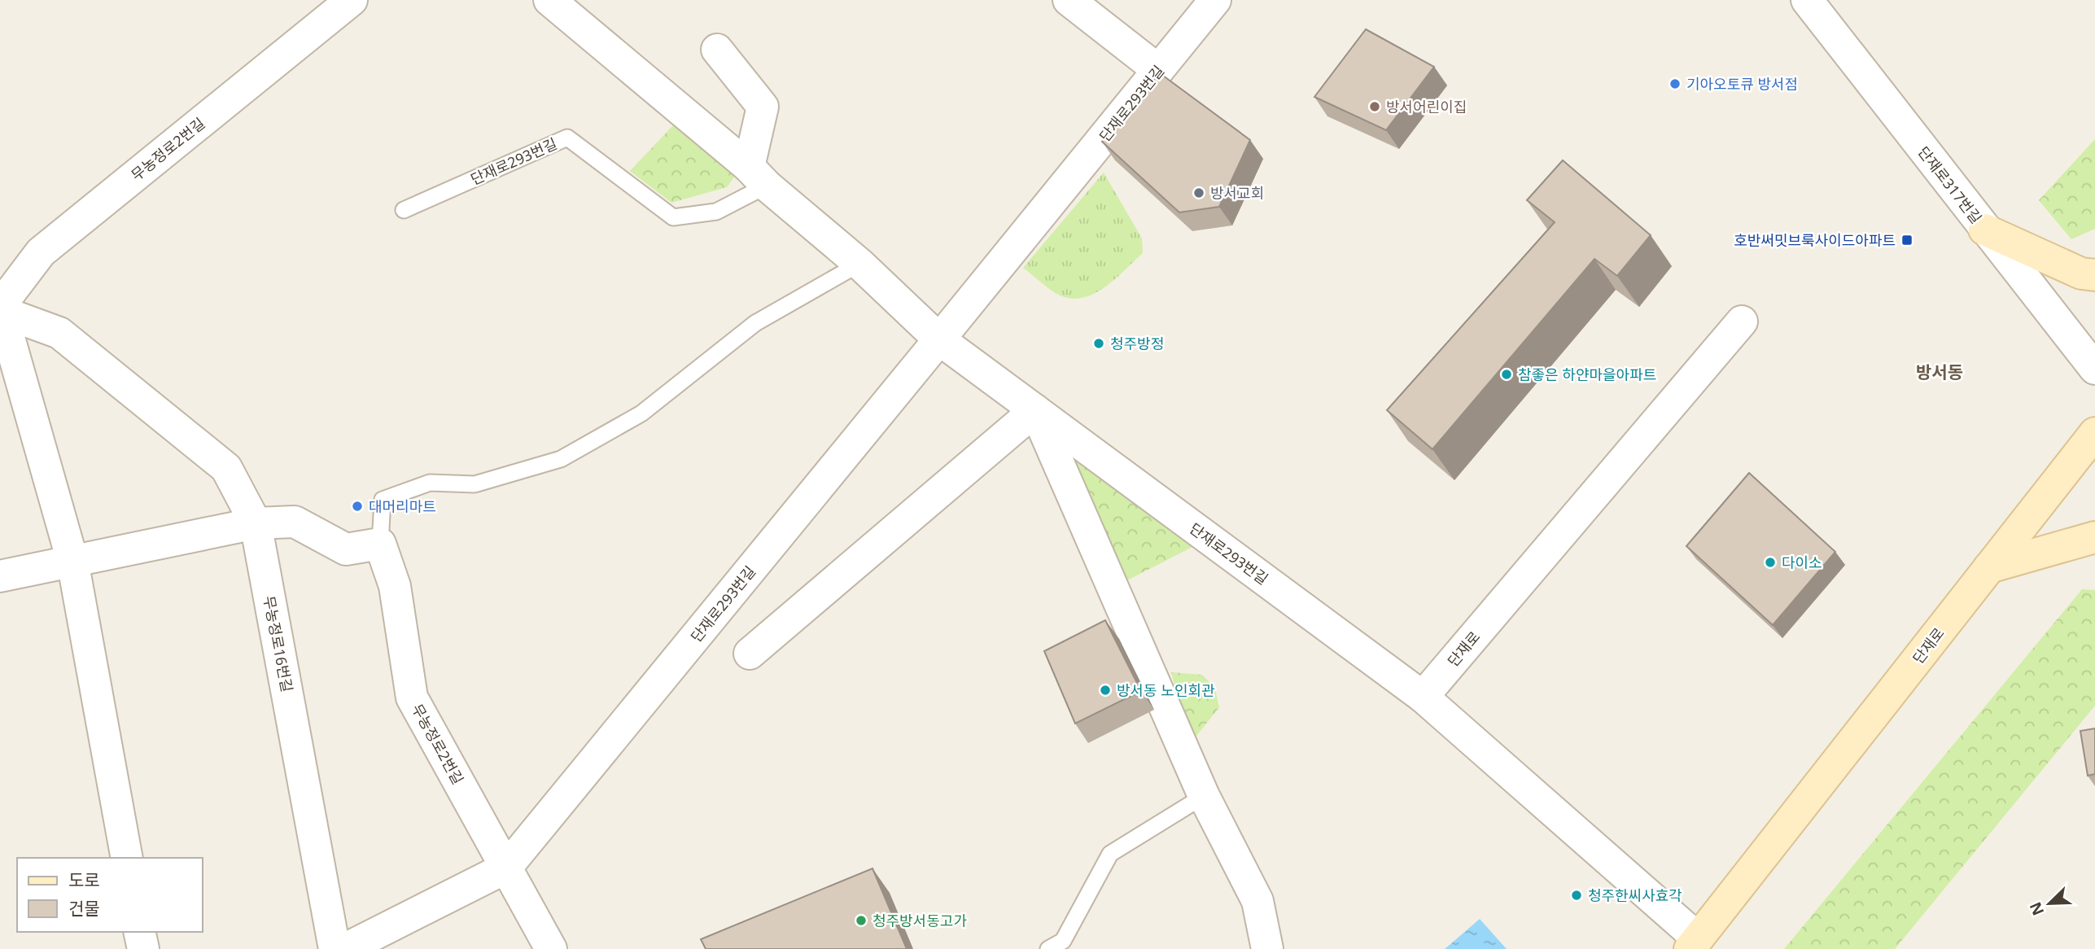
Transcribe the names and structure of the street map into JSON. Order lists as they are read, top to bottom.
{
  "streets": {
    "street": [
      "단재로293번길",
      "무농정로2번길",
      "단재로317번길",
      "무농정로16번길",
      "단재로"
    ]
  },
  "crossings": [
    ["단재로293번길", "무농정로2번길"],
    ["단재로293번길", "단재로"]
  ],
  "districts": ["방서동"],
  "places": {
    "other": [
      "기아오토큐 방서점",
      "방서어린이집",
      "방서교회",
      "청주방정",
      "참좋은 하얀마을아파트",
      "대머리마트",
      "다이소",
      "방서동 노인회관",
      "청주한씨사효각",
      "청주방서동고가"
    ],
    "transit": ["호반써밋브룩사이드아파트"]
  },
  "legend": ["도로", "건물"],
  "north": "bottom left"
}
